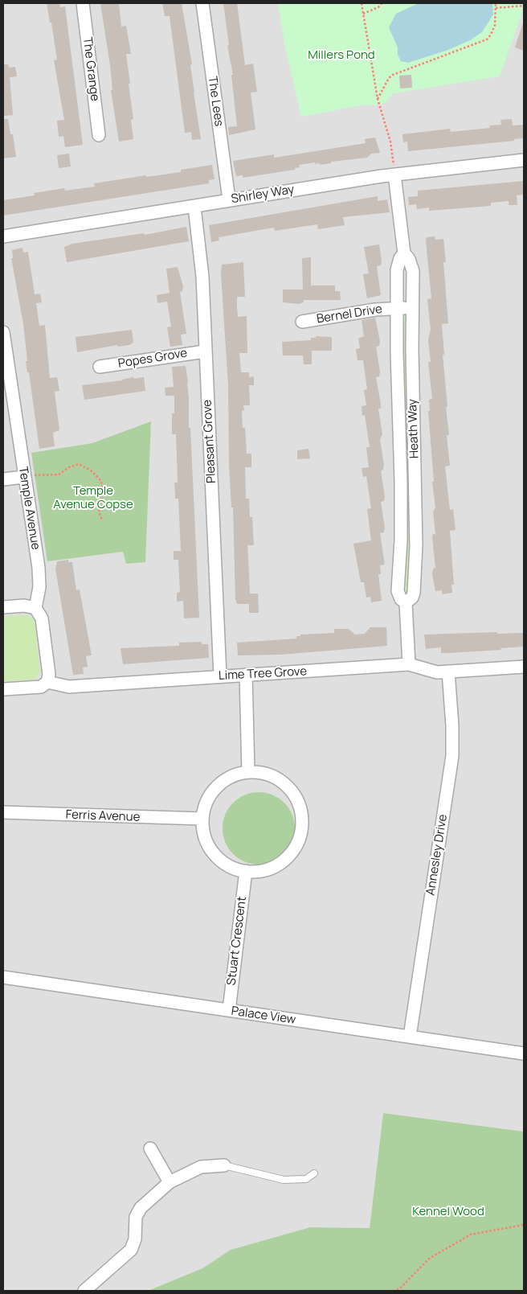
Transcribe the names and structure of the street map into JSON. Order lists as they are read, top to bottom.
{
  "streets": {
    "street": [
      "The Grange",
      "The Lees",
      "Shirley Way",
      "Bernel Drive",
      "Popes Grove",
      "Heath Way",
      "Pleasant Grove",
      "Temple Avenue",
      "Lime Tree Grove",
      "Ferris Avenue",
      "Annesley Drive",
      "Stuart Crescent",
      "Palace View"
    ]
  },
  "crossings": [
    ["The Lees", "Shirley Way"],
    ["Shirley Way", "Heath Way"],
    ["Shirley Way", "Pleasant Grove"],
    ["Bernel Drive", "Heath Way"],
    ["Popes Grove", "Pleasant Grove"],
    ["Heath Way", "Lime Tree Grove"],
    ["Pleasant Grove", "Lime Tree Grove"],
    ["Temple Avenue", "Lime Tree Grove"],
    ["Lime Tree Grove", "Annesley Drive"],
    ["Ferris Avenue", "Stuart Crescent"],
    ["Annesley Drive", "Palace View"],
    ["Stuart Crescent", "Palace View"]
  ],
  "parks": ["Millers Pond", "Temple Avenue Copse", "Kennel Wood"]
}
